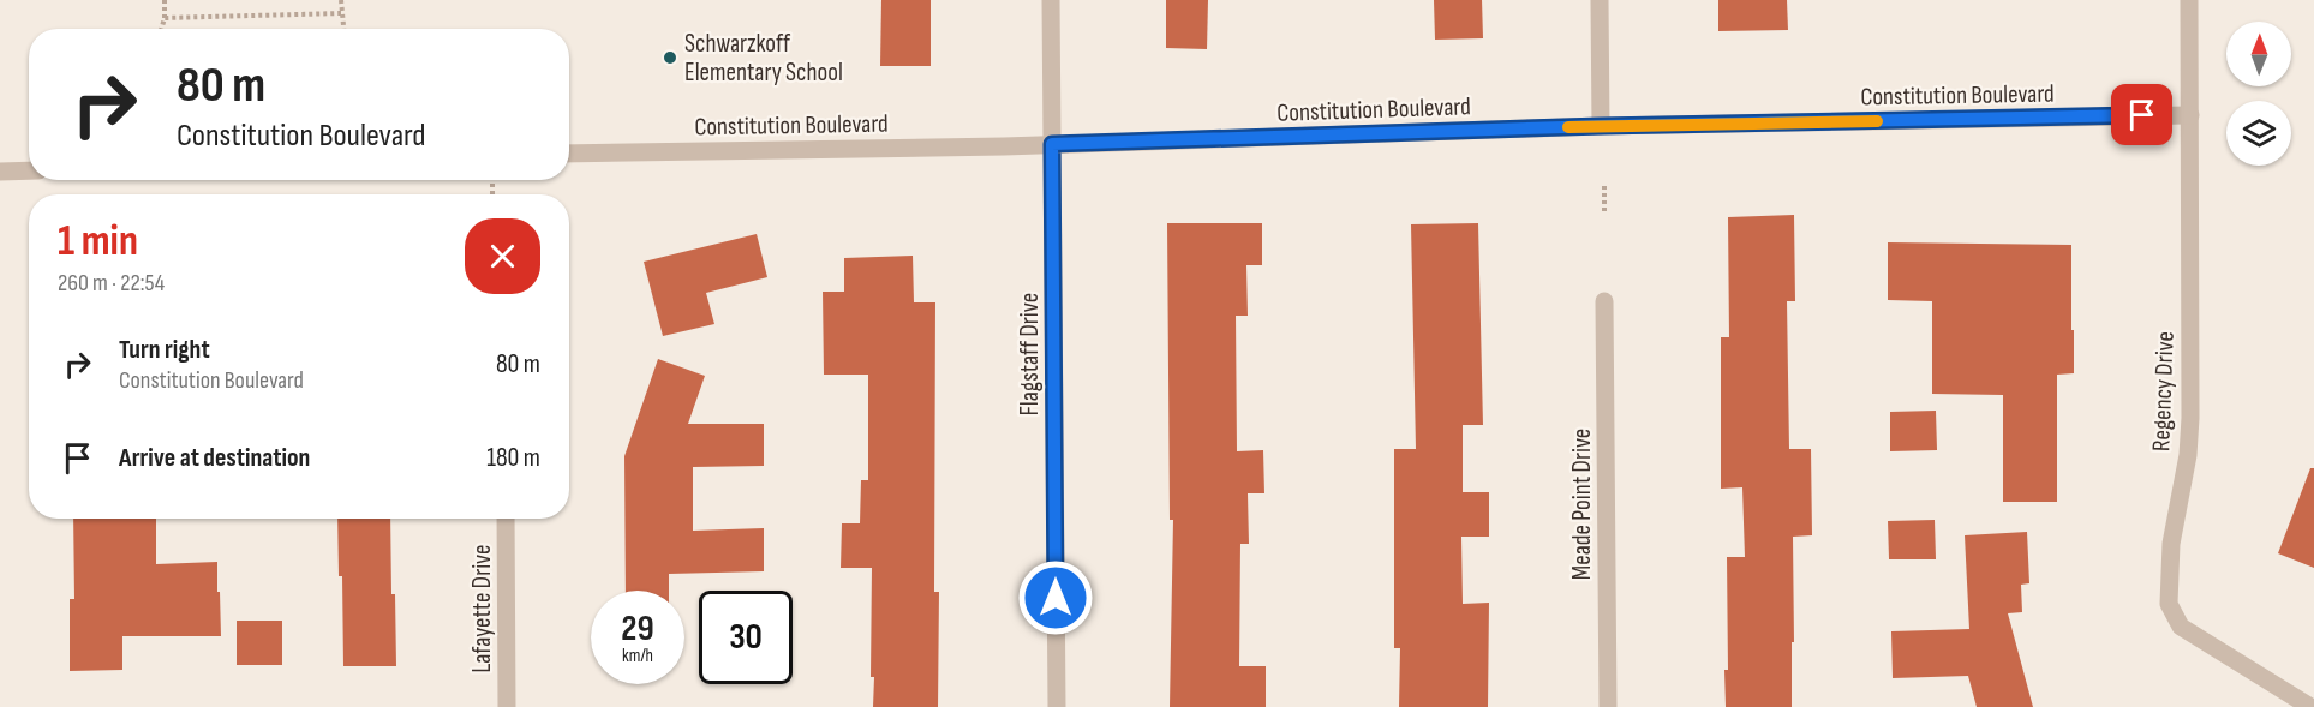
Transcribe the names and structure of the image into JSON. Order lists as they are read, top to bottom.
{
  "streets": {
    "street": [
      "Constitution Boulevard",
      "Flagstaff Drive",
      "Regency Drive",
      "Meade Point Drive",
      "Lafayette Drive"
    ]
  },
  "crossings": [
    ["Constitution Boulevard", "Flagstaff Drive"],
    ["Constitution Boulevard", "Regency Drive"]
  ],
  "places": ["Schwarzkoff Elementary School"],
  "north": "top",
  "page": {
    "turn": ["80 m", "Constitution Boulevard"],
    "heading": ["1 min", "260 m · 22:54"],
    "list": [
      {
        "name": "Turn right",
        "note": "Constitution Boulevard",
        "value": "80 m"
      },
      {
        "name": "Arrive at destination",
        "value": "180 m"
      }
    ],
    "speed": "29 km/h",
    "limit": "30"
  }
}
